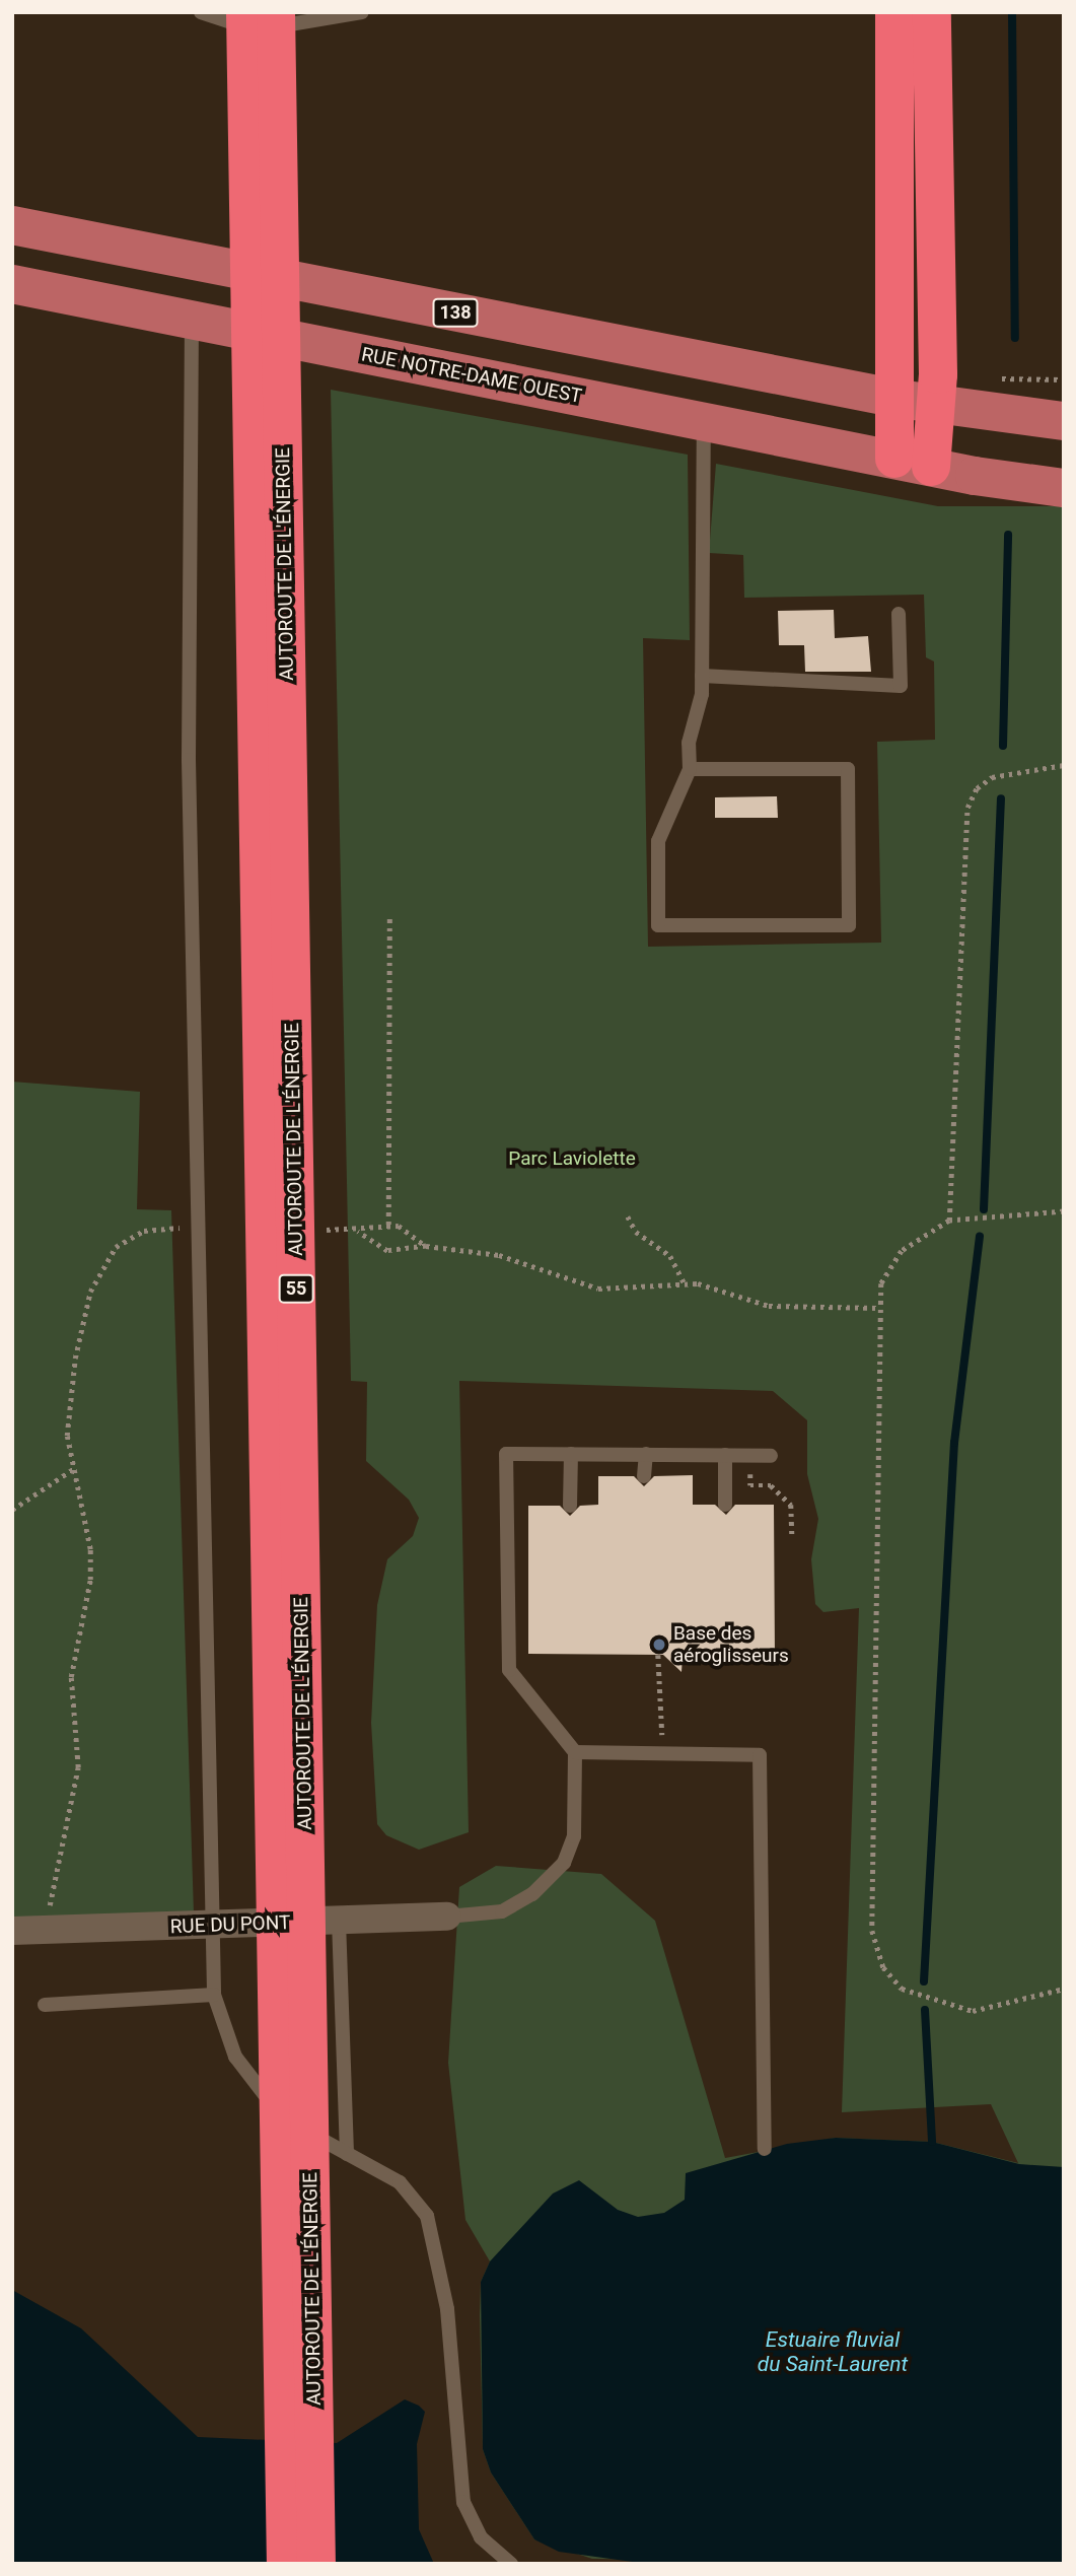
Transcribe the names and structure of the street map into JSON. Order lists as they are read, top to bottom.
{
  "streets": {
    "highway": ["AUTOROUTE DE L'ÉNERGIE", "55"],
    "main road": ["138", "RUE NOTRE-DAME OUEST"],
    "street": ["RUE DU PONT"]
  },
  "water": ["Estuaire fluvial du Saint-Laurent"],
  "parks": ["Parc Laviolette"],
  "places": ["Base des aéroglisseurs"]
}
